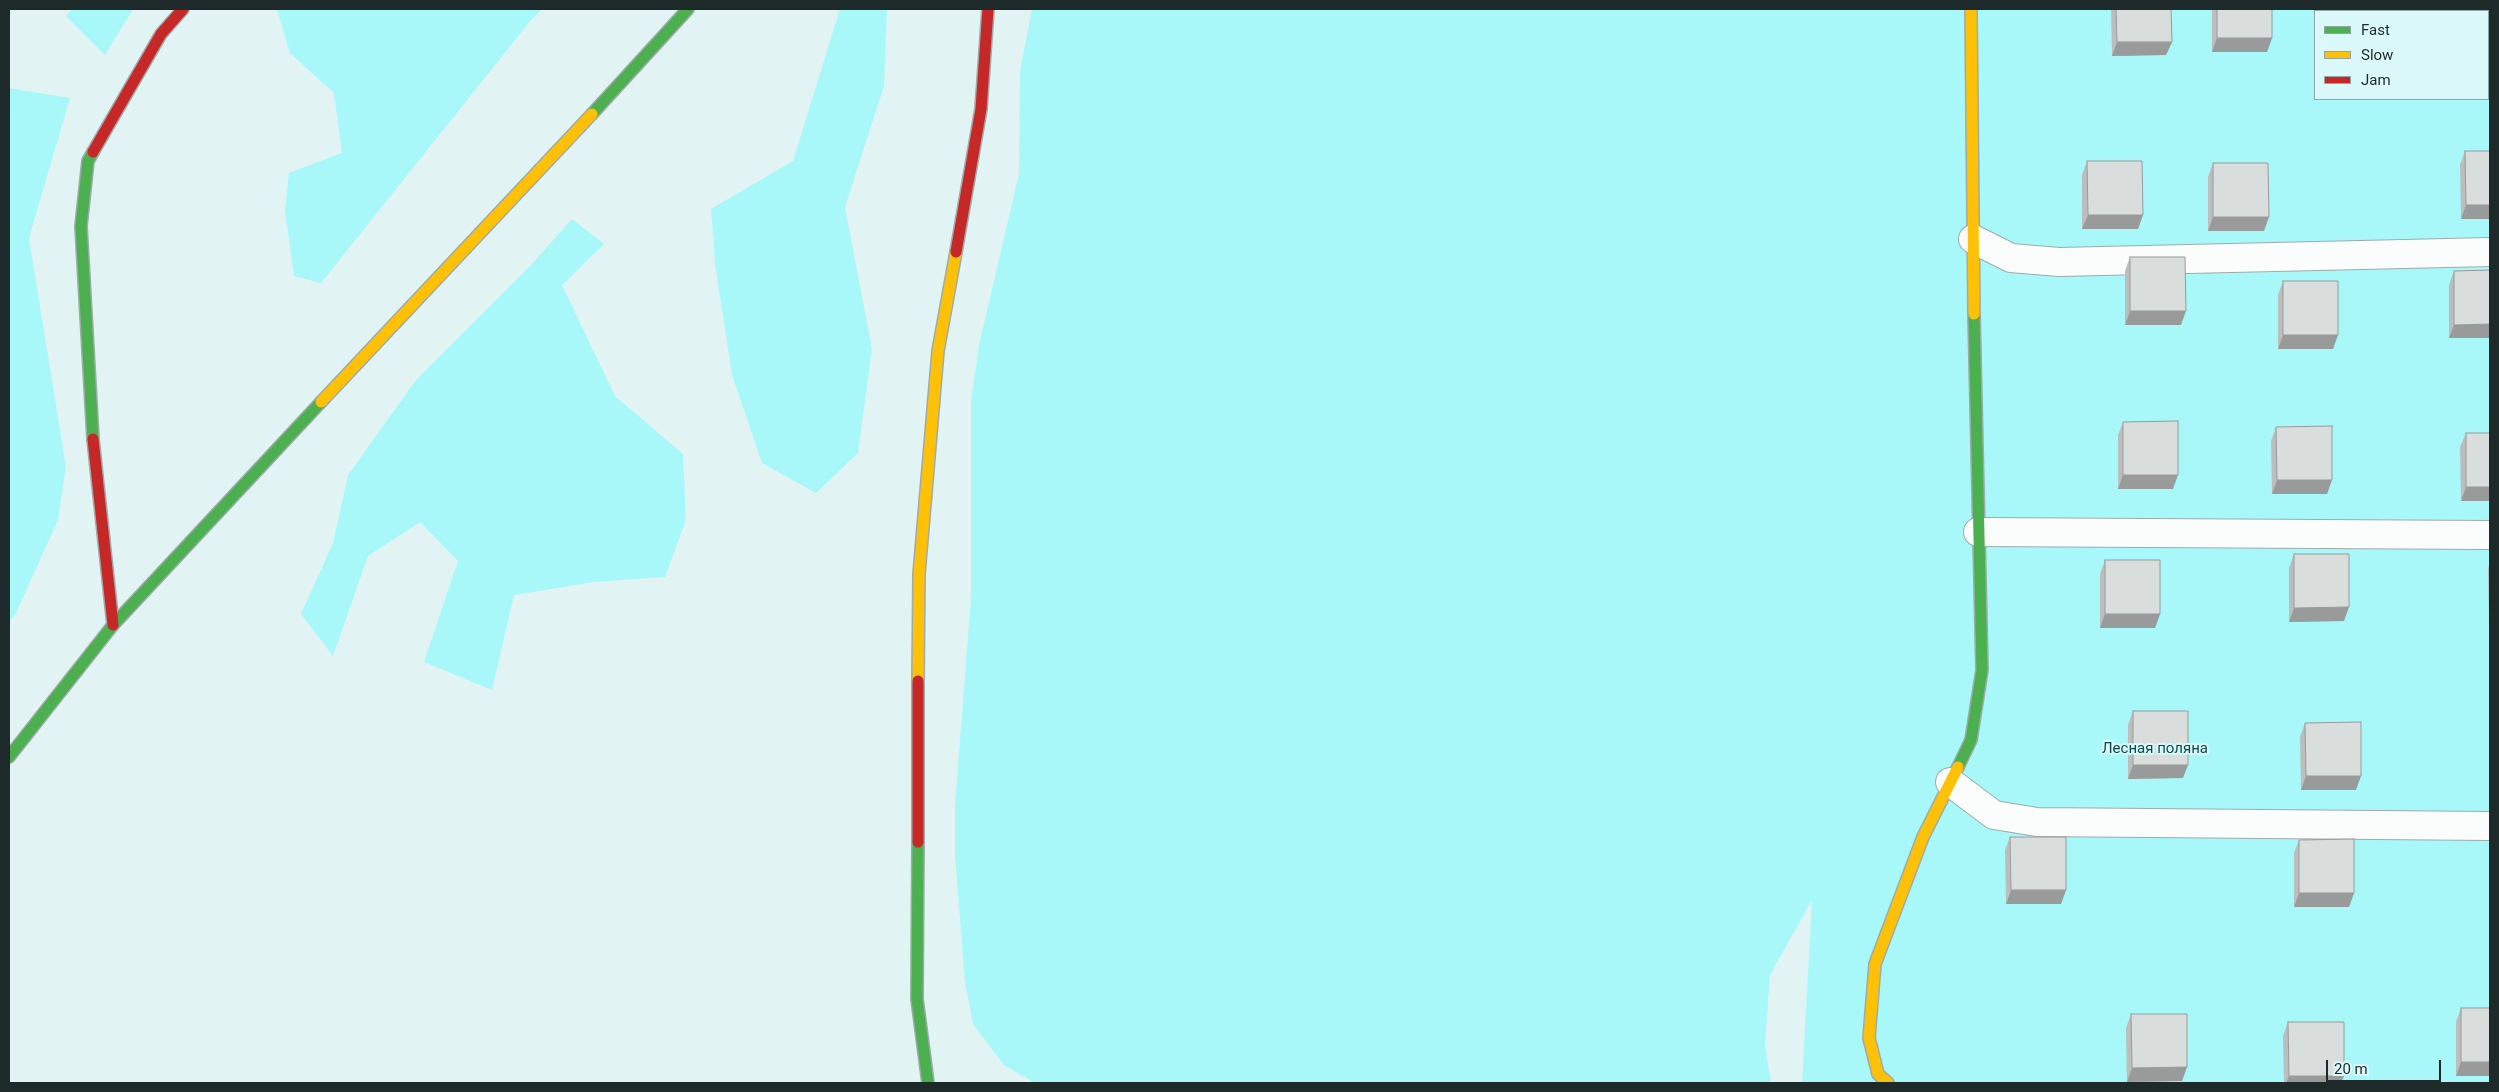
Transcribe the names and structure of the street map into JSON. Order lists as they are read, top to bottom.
{
  "parks": ["Лесная поляна"],
  "legend": ["Fast", "Slow", "Jam"],
  "scale_bar": "20 m"
}
